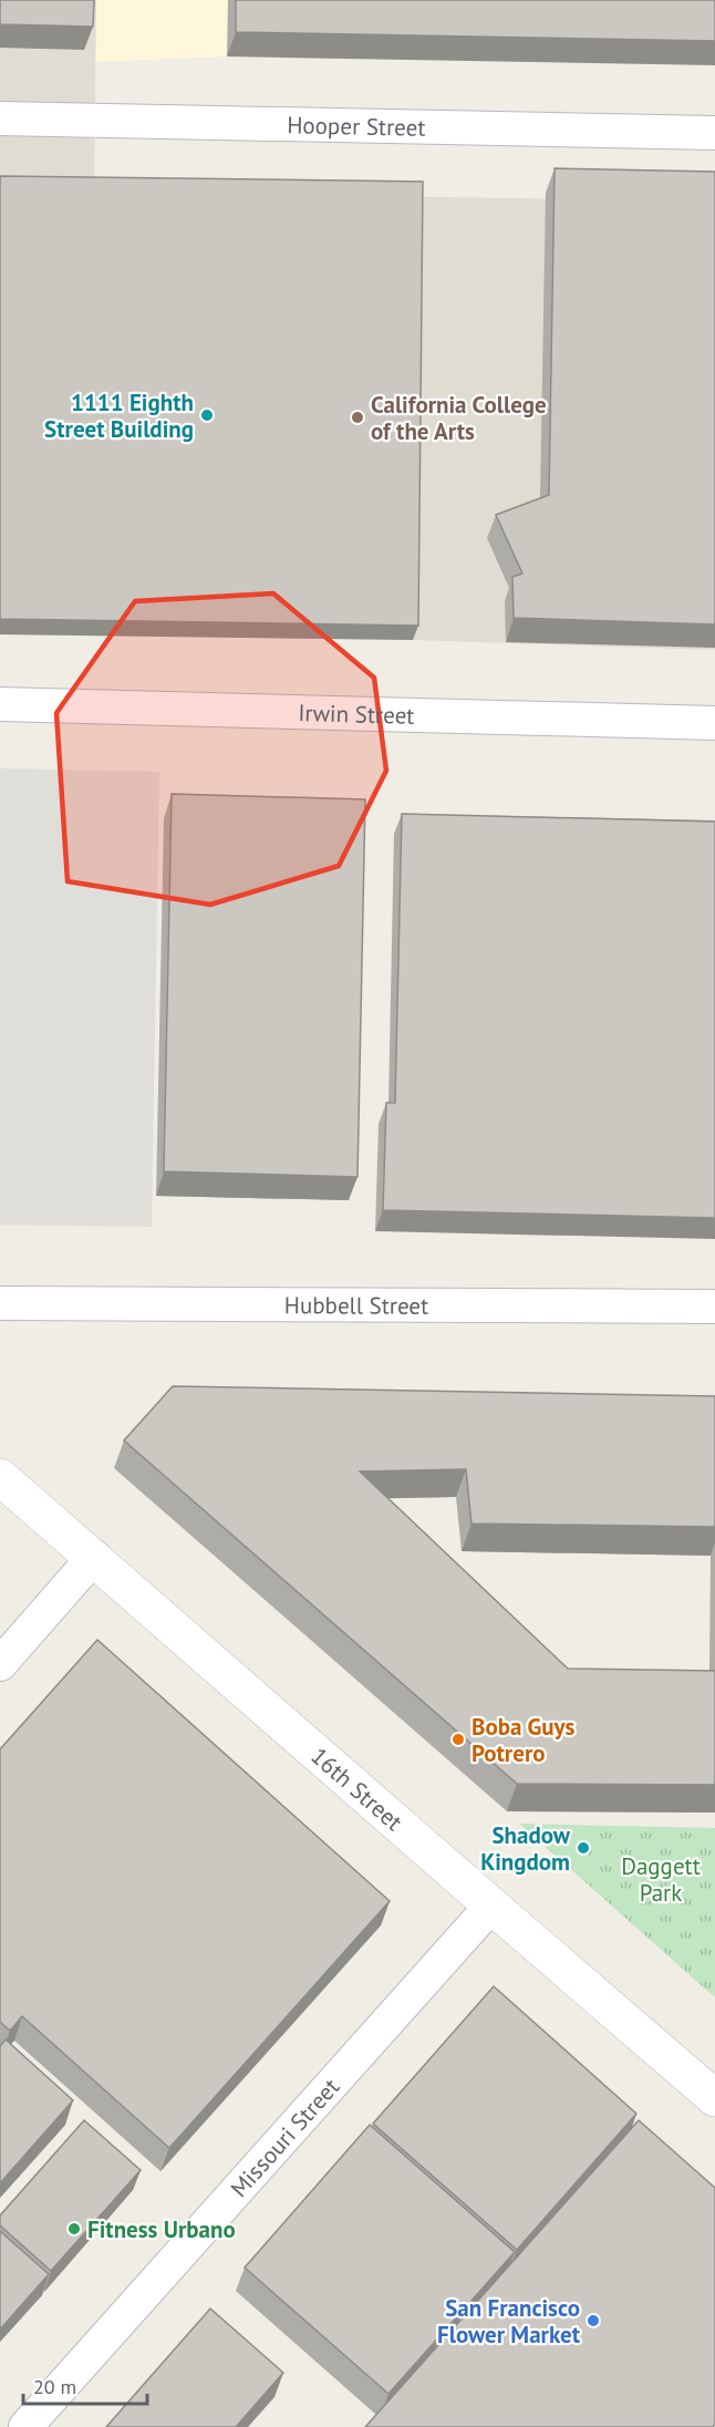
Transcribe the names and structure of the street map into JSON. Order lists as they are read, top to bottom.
{
  "streets": {
    "main road": ["16th Street"],
    "street": [
      "Hooper Street",
      "Irwin Street",
      "Hubbell Street",
      "Missouri Street"
    ]
  },
  "crossings": [
    ["16th Street", "Missouri Street"]
  ],
  "parks": ["Daggett Park"],
  "places": [
    "1111 Eighth Street Building",
    "California College of the Arts",
    "Boba Guys Potrero",
    "Shadow Kingdom",
    "Fitness Urbano",
    "San Francisco Flower Market"
  ],
  "scale_bar": "20 m"
}
